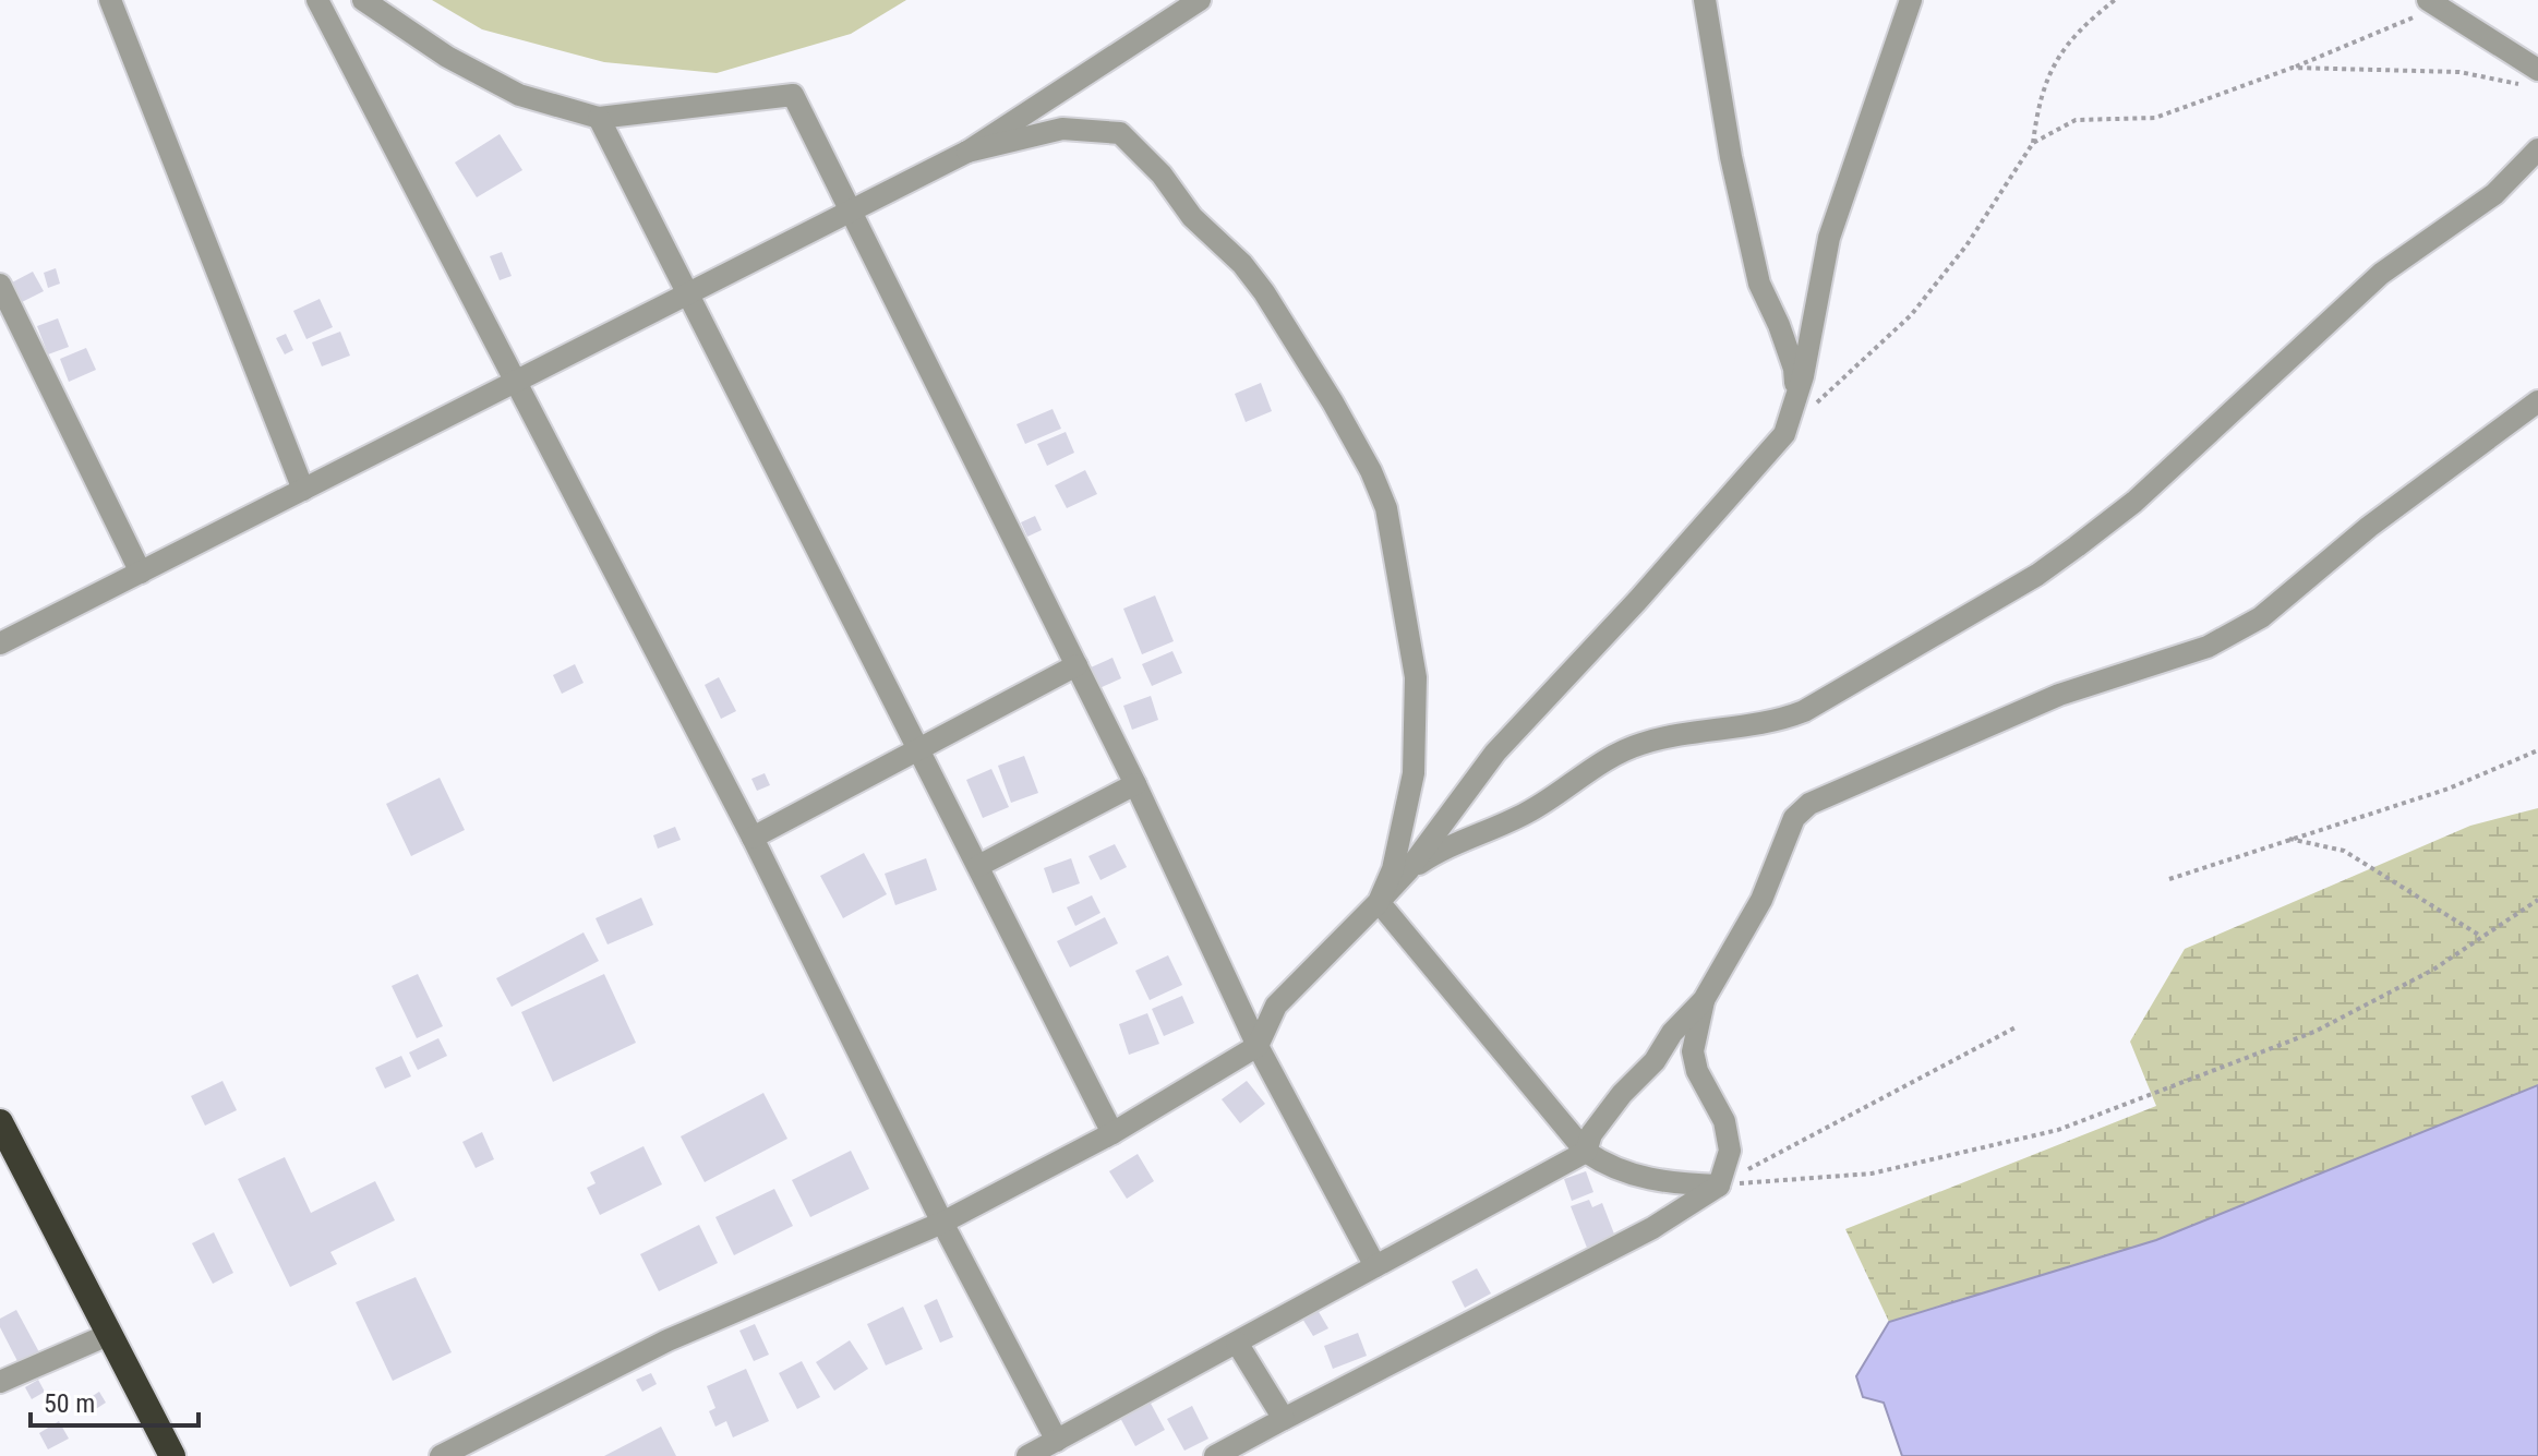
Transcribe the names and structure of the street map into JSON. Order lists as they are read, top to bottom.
{
  "scale_bar": "50 m"
}
